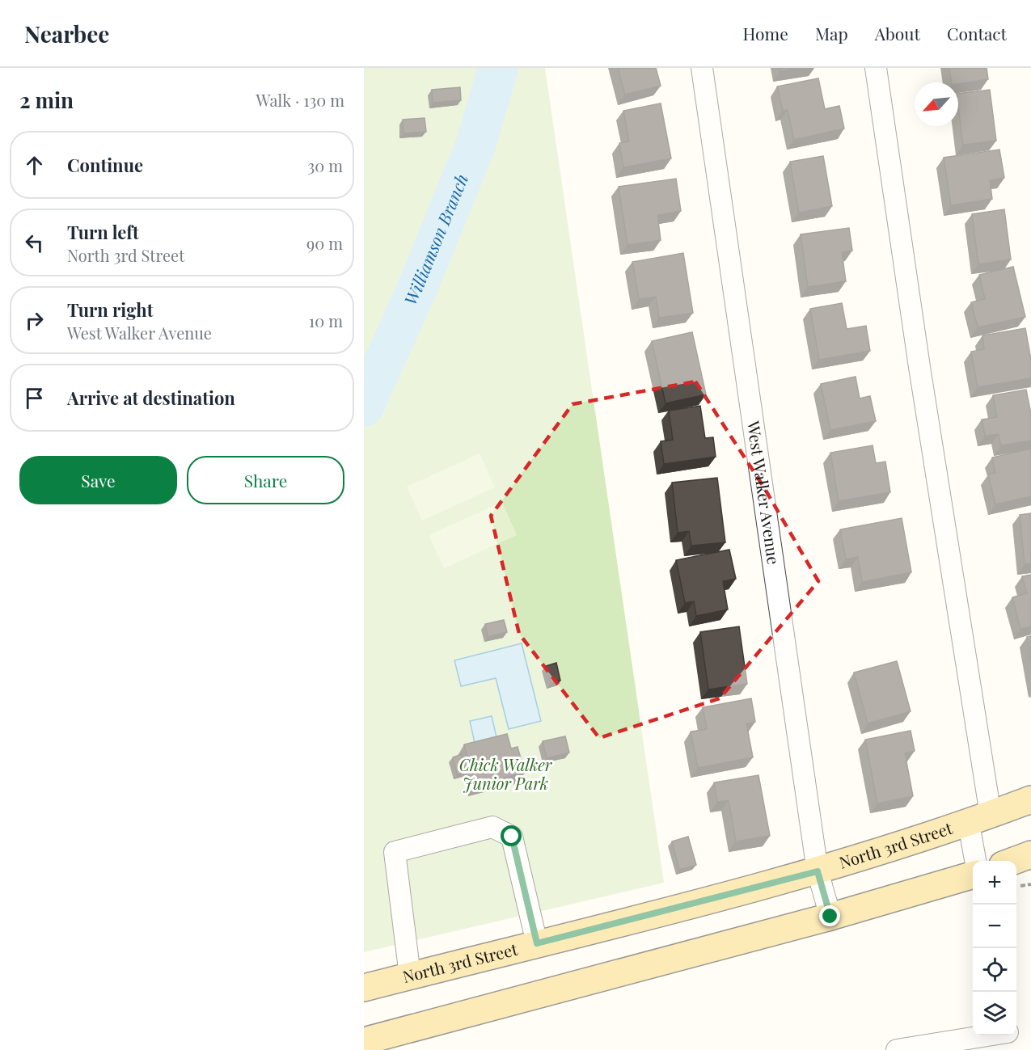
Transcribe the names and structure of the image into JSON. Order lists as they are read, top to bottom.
{
  "streets": {
    "main road": ["North 3rd Street"],
    "street": ["West Walker Avenue"]
  },
  "crossings": [
    ["West Walker Avenue", "North 3rd Street"]
  ],
  "water": ["Williamson Branch"],
  "parks": ["Chick Walker Junior Park"],
  "north": "bottom left",
  "page": {
    "header": "Nearbee",
    "nav": [
      "Home",
      "Map",
      "About",
      "Contact"
    ],
    "heading": ["2 min", "Walk · 130 m"],
    "list": [
      ["Continue", "30 m"],
      ["Turn left", "North 3rd Street", "90 m"],
      ["Turn right", "West Walker Avenue", "10 m"],
      "Arrive at destination"
    ],
    "buttons": ["Save", "Share"],
    "map_buttons": ["+", "−"]
  }
}
